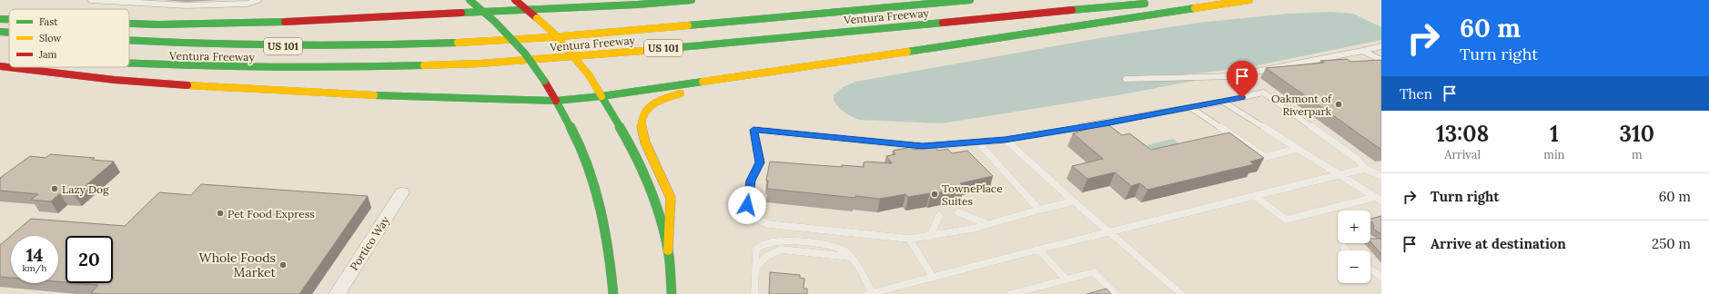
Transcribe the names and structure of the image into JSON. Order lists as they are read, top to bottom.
{
  "streets": {
    "main road": ["Ventura Freeway", "US 101"],
    "street": ["Portico Way"]
  },
  "places": [
    "Oakmont of Riverpark",
    "Lazy Dog",
    "TownePlace Suites",
    "Pet Food Express",
    "Whole Foods Market"
  ],
  "legend": ["Fast", "Slow", "Jam"],
  "page": {
    "turn": ["60 m", "Turn right"],
    "then": "Then",
    "eta": [
      "13:08",
      "Arrival",
      "1",
      "min",
      "310",
      "m"
    ],
    "list": [
      {
        "name": "Turn right",
        "value": "60 m"
      },
      {
        "name": "Arrive at destination",
        "value": "250 m"
      }
    ],
    "map_buttons": ["+", "−"],
    "speed": "14 km/h",
    "limit": "20"
  }
}
